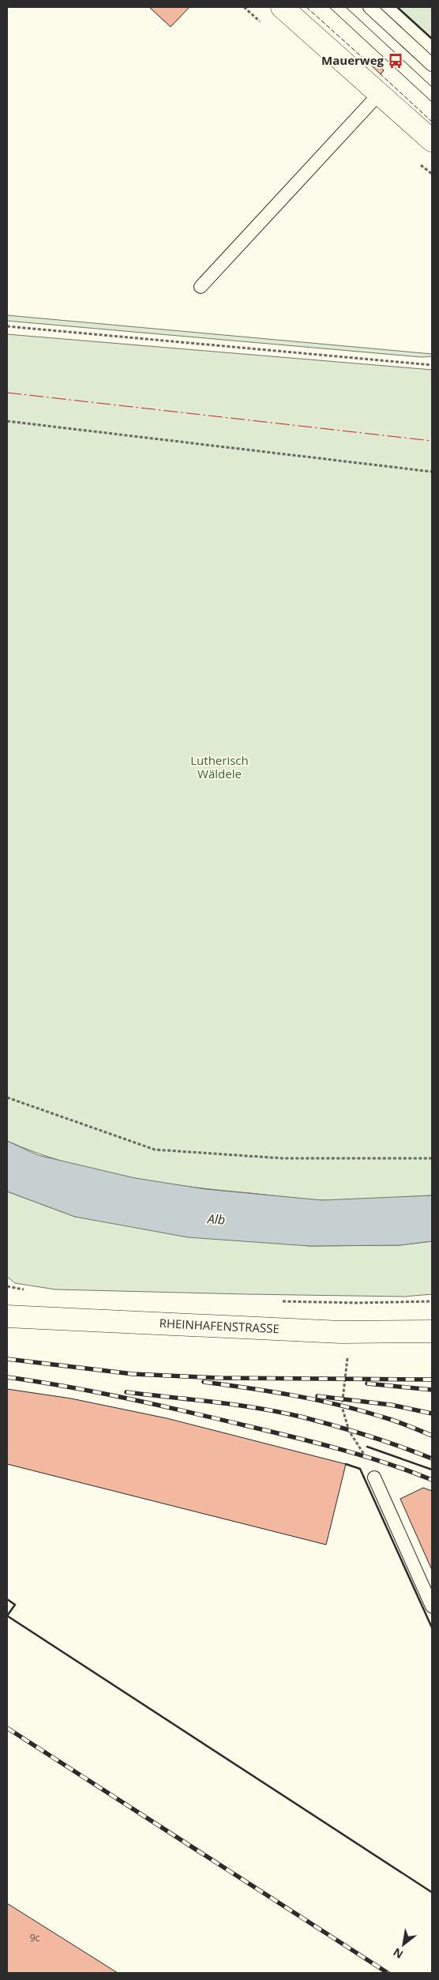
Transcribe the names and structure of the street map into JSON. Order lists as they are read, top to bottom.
{
  "streets": {
    "main road": ["RHEINHAFENSTRASSE"]
  },
  "water": ["Alb"],
  "parks": ["Lutherisch Wäldele"],
  "places": {
    "bus stop": ["Mauerweg"]
  },
  "house_numbers": ["9c"],
  "north": "bottom left"
}
